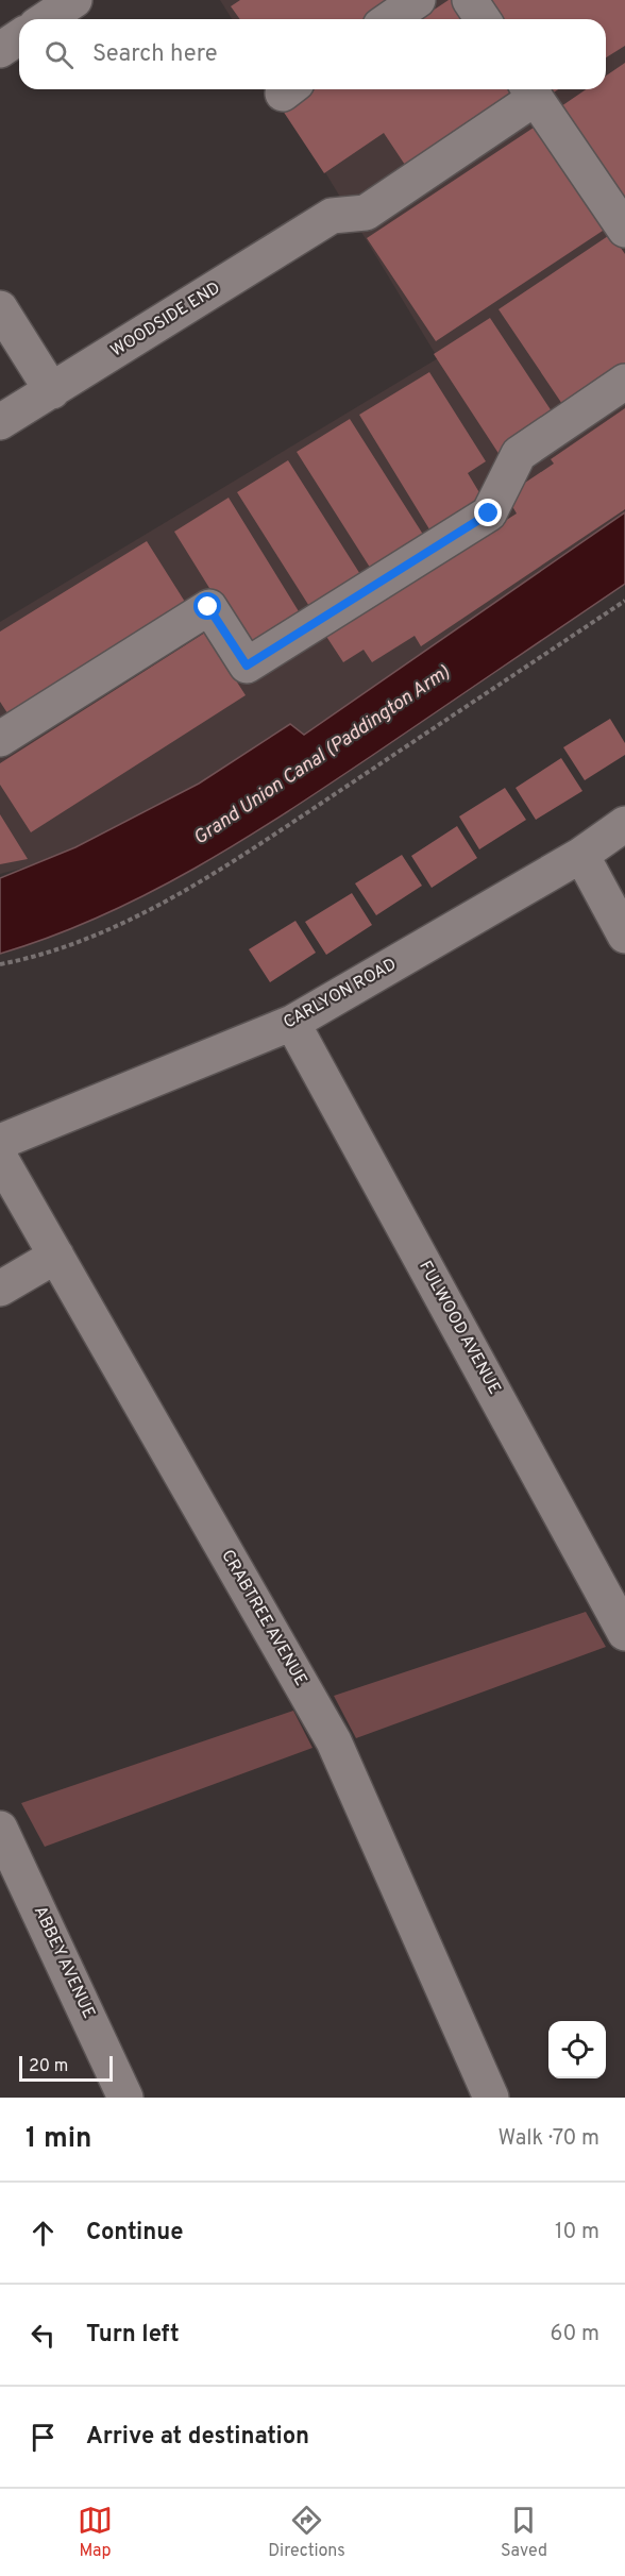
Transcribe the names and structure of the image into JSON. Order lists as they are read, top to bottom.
{
  "streets": {
    "street": [
      "WOODSIDE END",
      "CARLYON ROAD",
      "FULWOOD AVENUE",
      "CRABTREE AVENUE",
      "ABBEY AVENUE"
    ]
  },
  "crossings": [
    ["CARLYON ROAD", "FULWOOD AVENUE"]
  ],
  "water": ["Grand Union Canal (Paddington Arm)"],
  "scale_bar": "20 m",
  "page": {
    "search": "Search here",
    "scale": "20 m",
    "heading": ["1 min", "Walk · 70 m"],
    "list": [
      ["Continue", "10 m"],
      ["Turn left", "60 m"],
      "Arrive at destination"
    ],
    "nav": ["Map", "Directions", "Saved"]
  }
}
